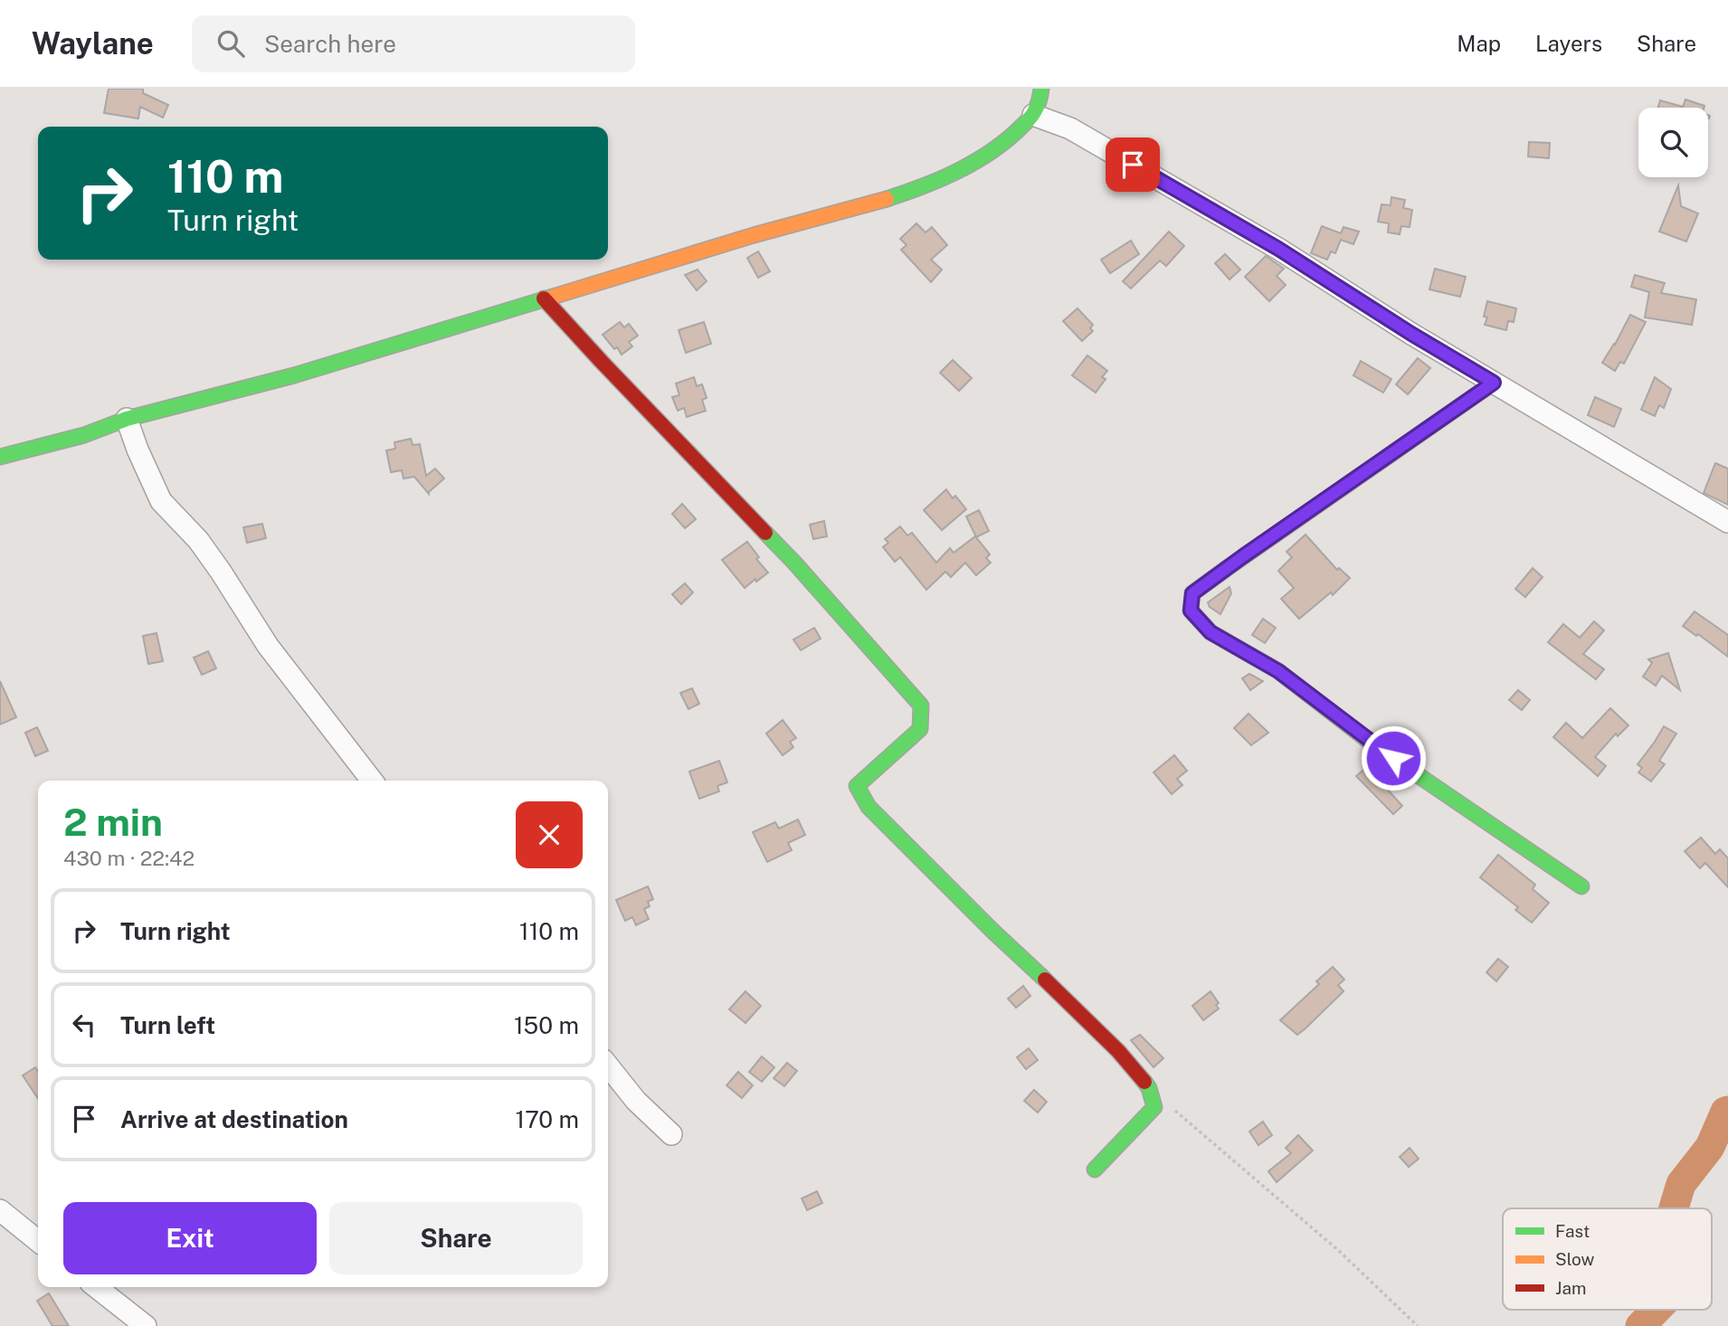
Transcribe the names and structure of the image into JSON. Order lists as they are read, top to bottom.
{
  "legend": ["Fast", "Slow", "Jam"],
  "page": {
    "header": "Waylane",
    "search": "Search here",
    "nav": ["Map", "Layers", "Share"],
    "turn": ["110 m", "Turn right"],
    "heading": ["2 min", "430 m · 22:42"],
    "list": [
      {
        "name": "Turn right",
        "value": "110 m"
      },
      {
        "name": "Turn left",
        "value": "150 m"
      },
      {
        "name": "Arrive at destination",
        "value": "170 m"
      }
    ],
    "buttons": ["Exit", "Share"]
  }
}
